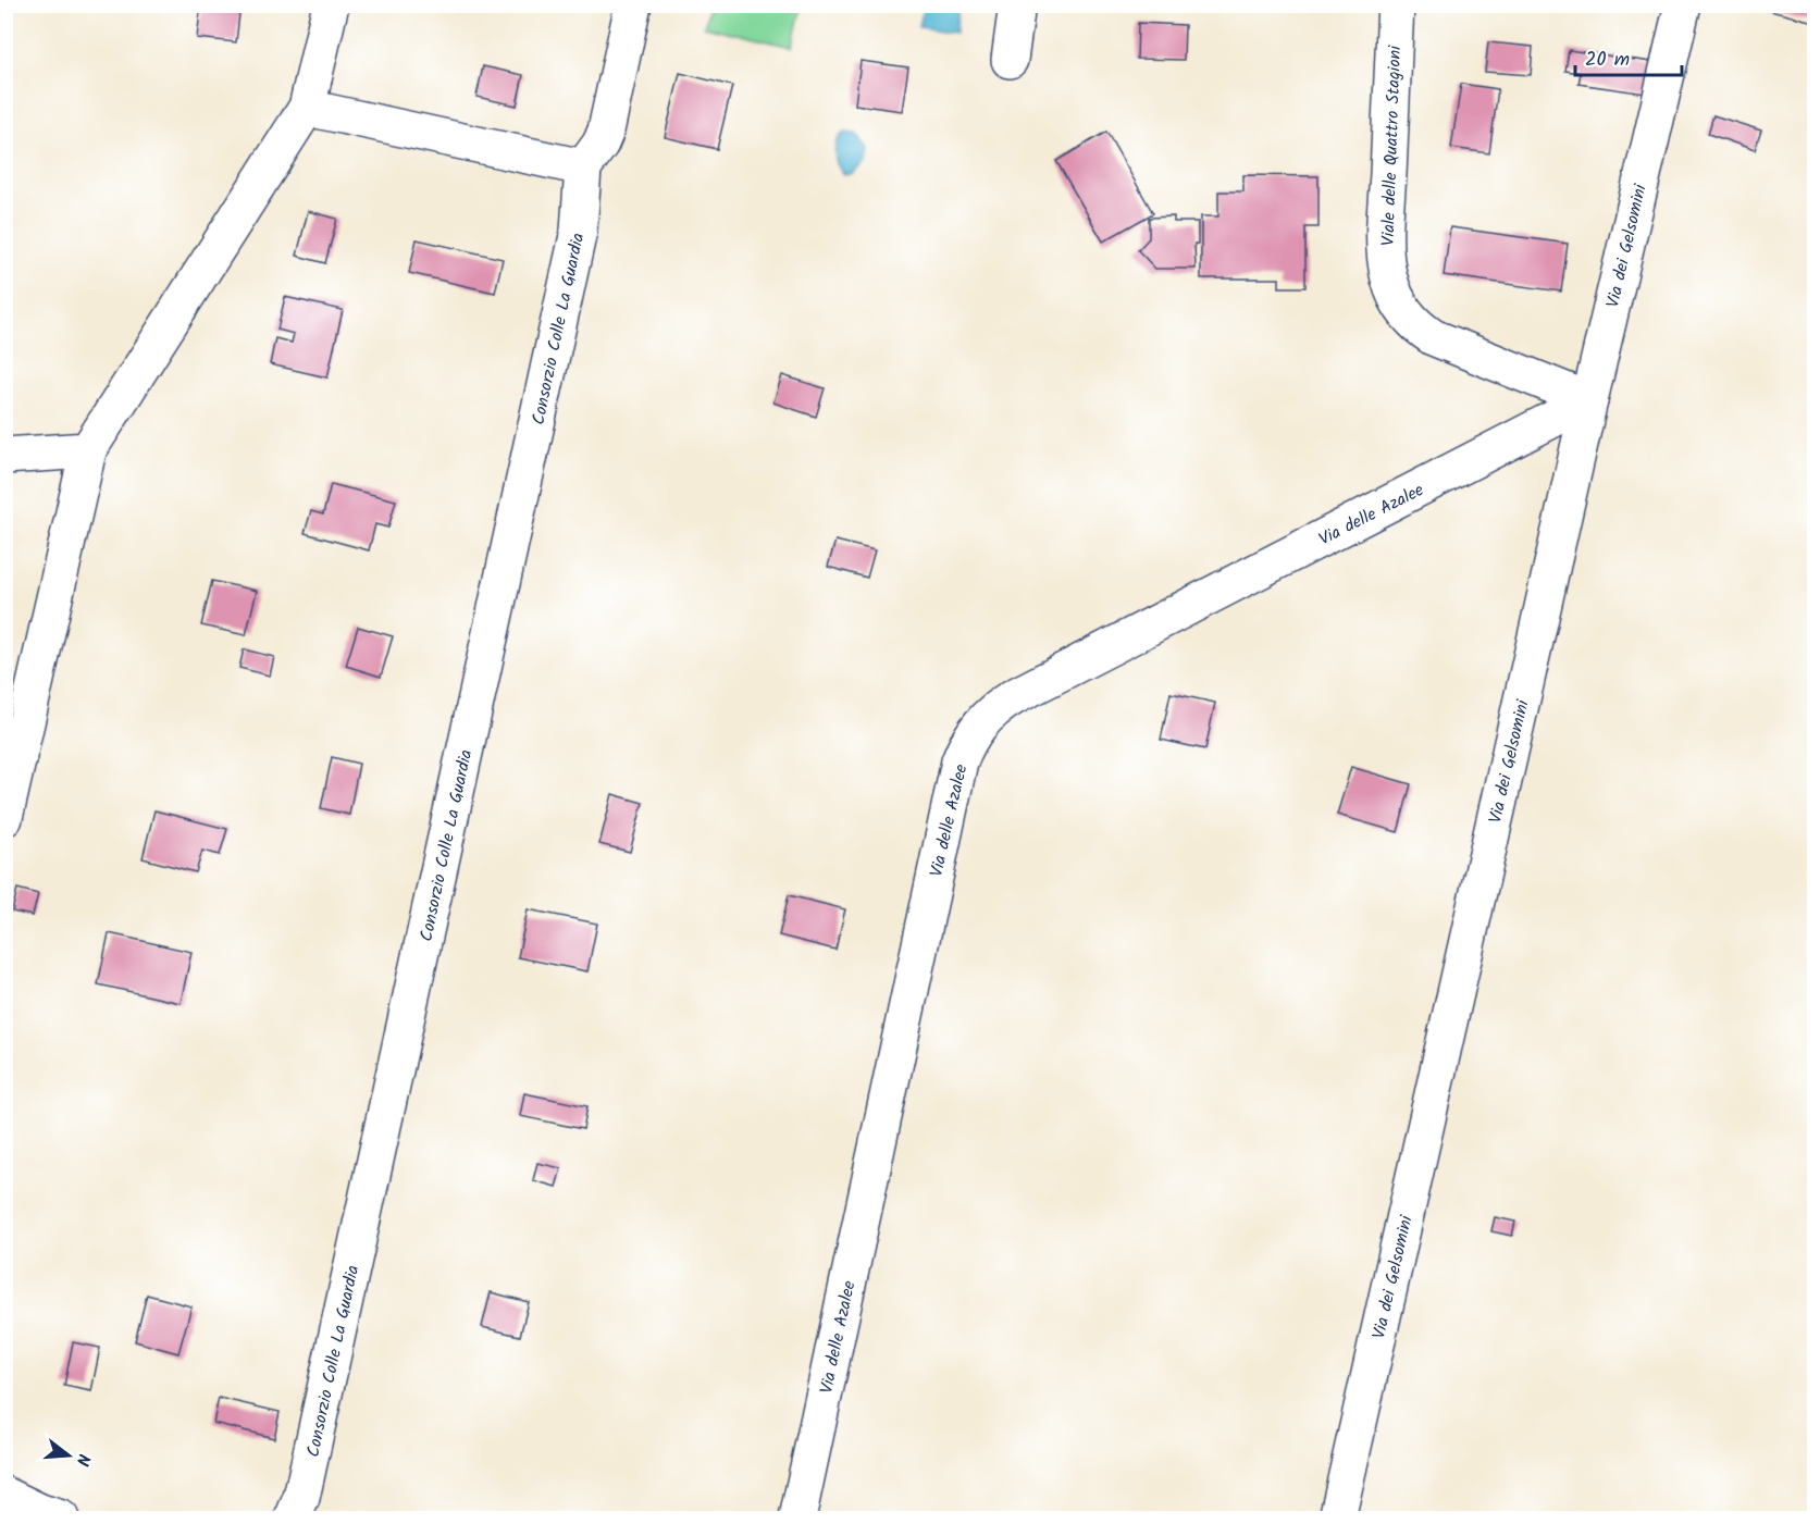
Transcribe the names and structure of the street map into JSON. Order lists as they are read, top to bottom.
{
  "streets": {
    "street": [
      "Viale delle Quattro Stagioni",
      "Via dei Gelsomini",
      "Consorzio Colle La Guardia",
      "Via delle Azalee"
    ]
  },
  "crossings": [
    ["Viale delle Quattro Stagioni", "Via dei Gelsomini"],
    ["Viale delle Quattro Stagioni", "Via delle Azalee"],
    ["Via dei Gelsomini", "Via delle Azalee"]
  ],
  "scale_bar": "20 m",
  "north": "right"
}
